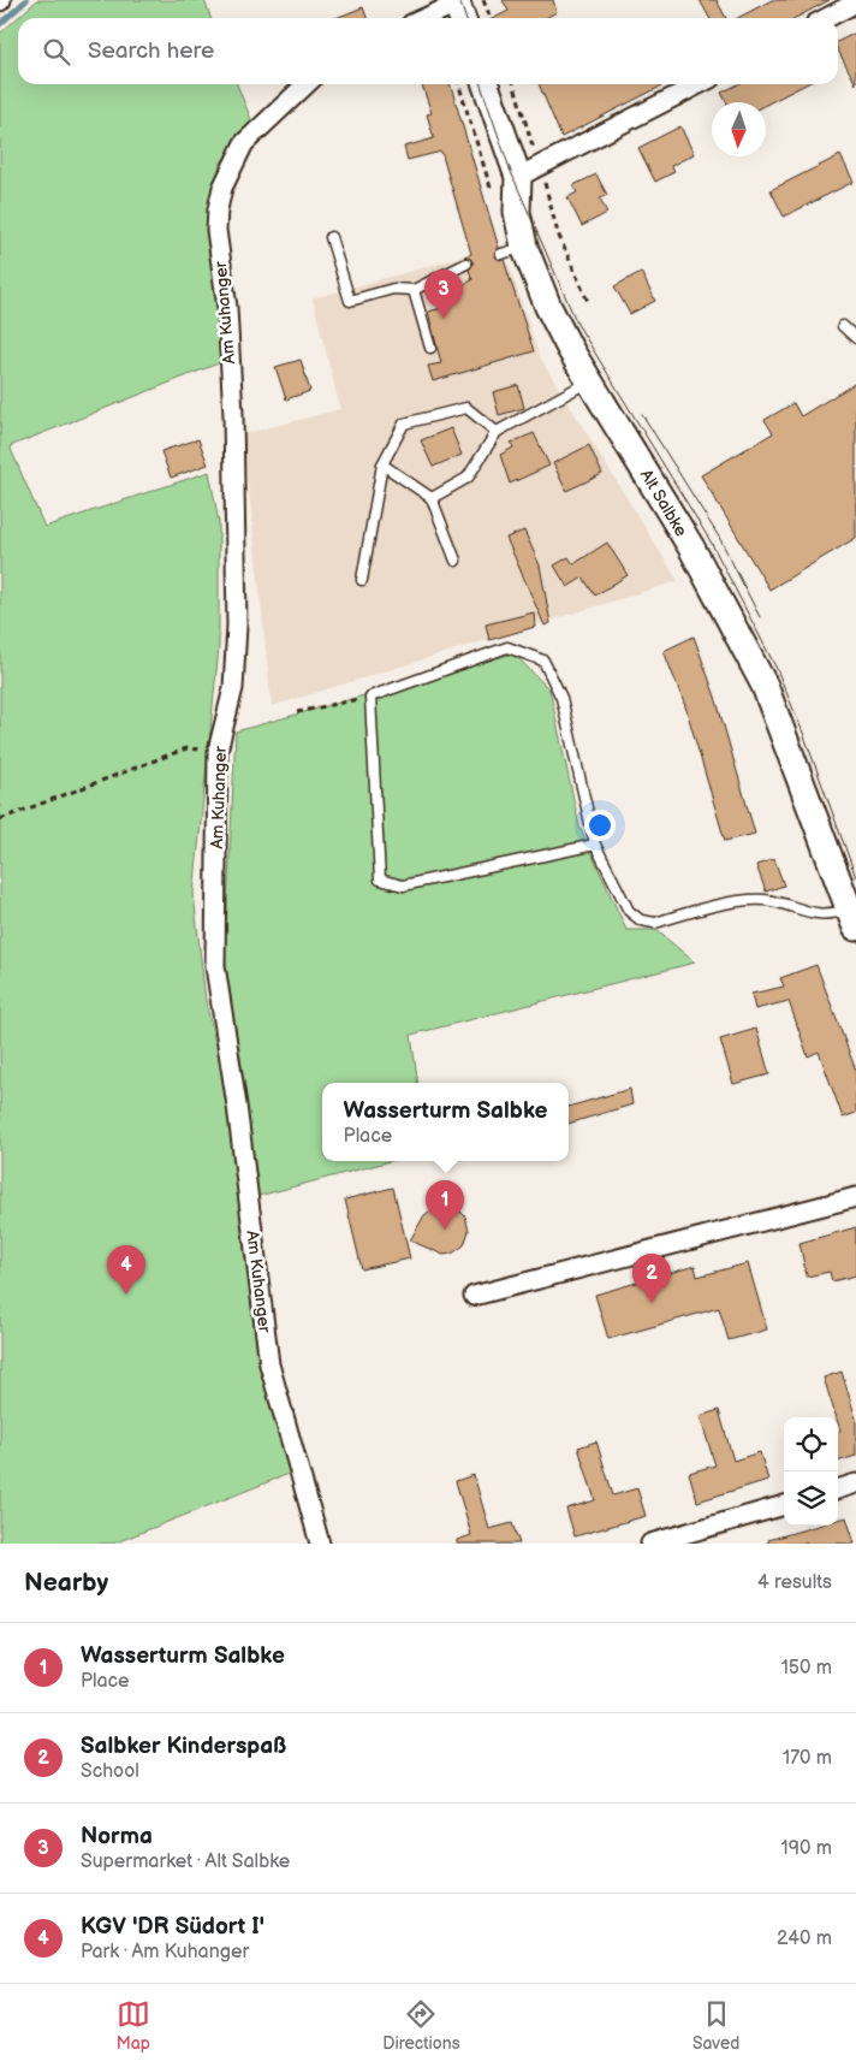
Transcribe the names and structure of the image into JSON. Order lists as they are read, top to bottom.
{
  "streets": {
    "main road": ["Alt Salbke"],
    "street": ["Am Kuhanger"]
  },
  "north": "bottom",
  "page": {
    "search": "Search here",
    "pins": [
      "3",
      "1",
      "4",
      "2"
    ],
    "popup": ["Wasserturm Salbke", "Place"],
    "heading": ["Nearby", "4 results"],
    "list": [
      {
        "mark": "1",
        "name": "Wasserturm Salbke",
        "note": "Place",
        "value": "150 m"
      },
      {
        "mark": "2",
        "name": "Salbker Kinderspaß",
        "note": "School",
        "value": "170 m"
      },
      {
        "mark": "3",
        "name": "Norma",
        "note": "Supermarket · Alt Salbke",
        "value": "190 m"
      },
      {
        "mark": "4",
        "name": "KGV 'DR Südort I'",
        "note": "Park · Am Kuhanger",
        "value": "240 m"
      }
    ],
    "nav": ["Map", "Directions", "Saved"]
  }
}
